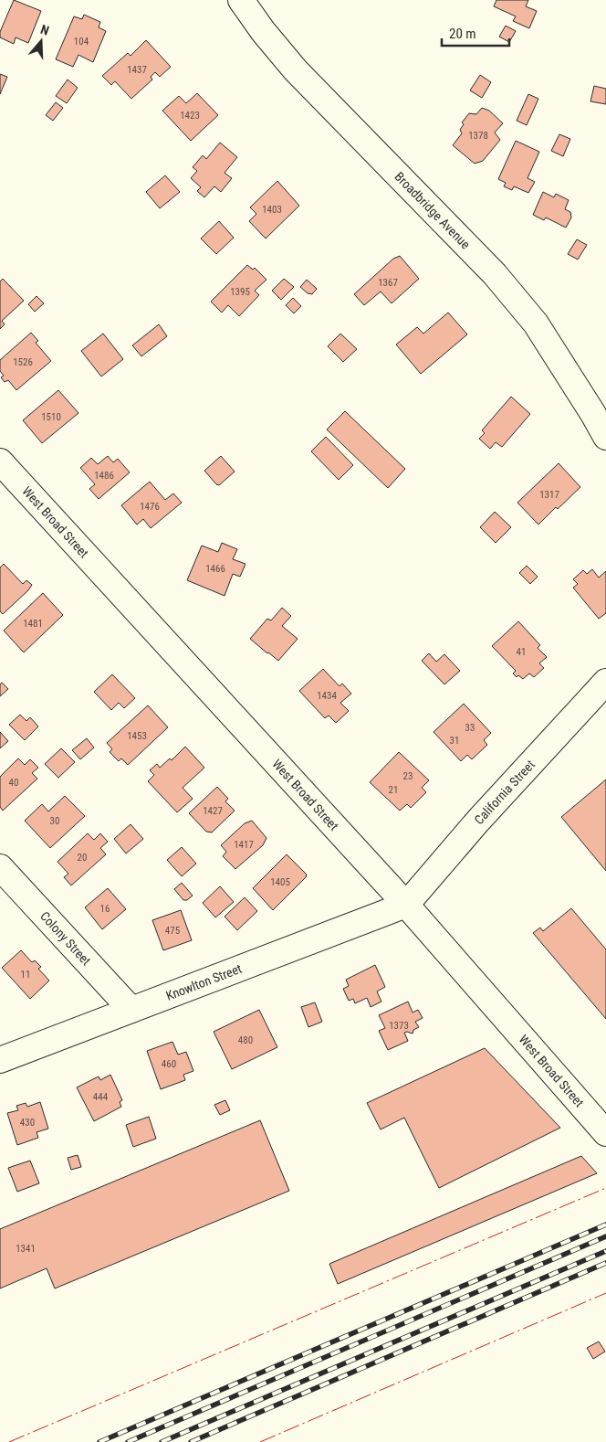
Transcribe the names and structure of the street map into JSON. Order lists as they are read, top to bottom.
{
  "streets": {
    "street": [
      "Broadbridge Avenue",
      "West Broad Street",
      "California Street",
      "Colony Street",
      "Knowlton Street"
    ]
  },
  "crossings": [
    ["West Broad Street", "California Street"],
    ["West Broad Street", "Knowlton Street"],
    ["California Street", "Knowlton Street"],
    ["Colony Street", "Knowlton Street"]
  ],
  "house_numbers": [
    "104",
    "1437",
    "1423",
    "1378",
    "1403",
    "1367",
    "1395",
    "1526",
    "1510",
    "1486",
    "1317",
    "1476",
    "1466",
    "1481",
    "41",
    "1434",
    "33",
    "1453",
    "31",
    "23",
    "40",
    "21",
    "1427",
    "30",
    "1417",
    "20",
    "1405",
    "16",
    "475",
    "11",
    "1373",
    "480",
    "460",
    "444",
    "430",
    "1341"
  ],
  "scale_bar": "20 m",
  "north": "top"
}
